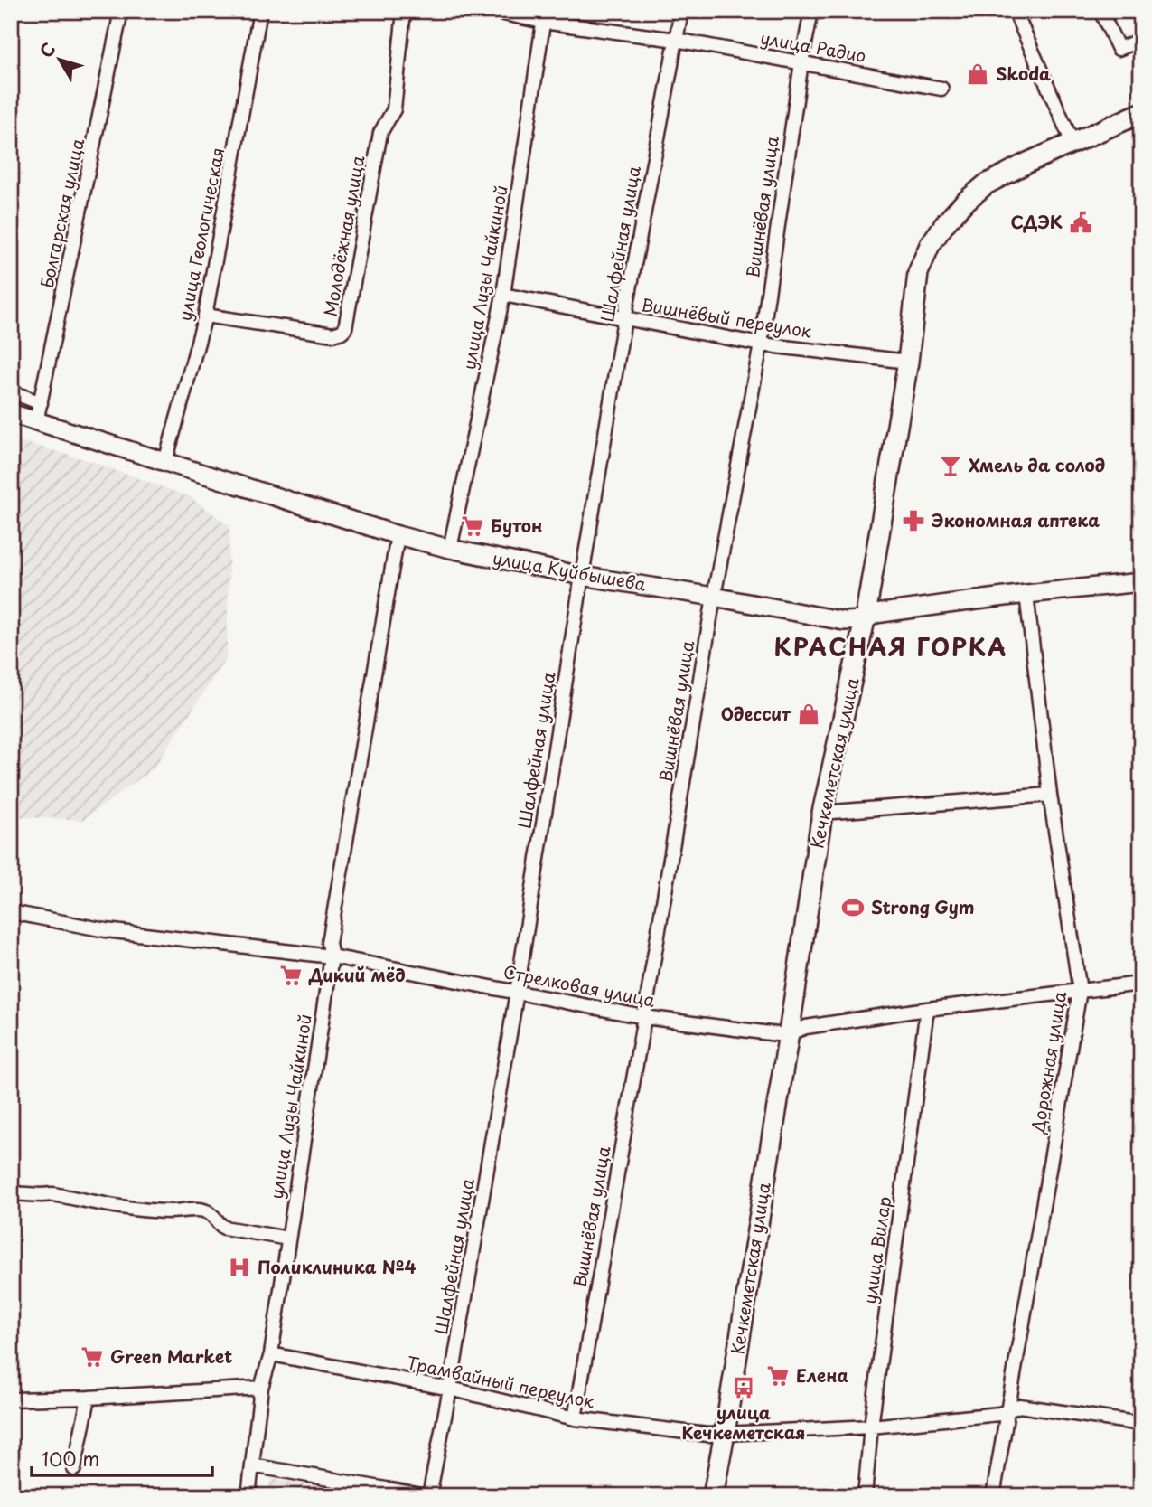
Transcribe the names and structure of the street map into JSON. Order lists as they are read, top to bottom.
{
  "streets": {
    "main road": ["улица Куйбышева", "Кечкеметская улица"],
    "street": [
      "улица Радио",
      "Вишнёвая улица",
      "Болгарская улица",
      "улица Геологическая",
      "Молодёжная улица",
      "Шалфейная улица",
      "улица Лизы Чайкиной",
      "Вишнёвый переулок",
      "Стрелковая улица",
      "Дорожная улица",
      "улица Вилар",
      "Трамвайный переулок"
    ]
  },
  "crossings": [
    ["улица Радио", "Вишнёвая улица"],
    ["улица Радио", "Шалфейная улица"],
    ["улица Радио", "улица Лизы Чайкиной"],
    ["Вишнёвая улица", "Вишнёвый переулок"],
    ["Вишнёвая улица", "улица Куйбышева"],
    ["Вишнёвая улица", "Стрелковая улица"],
    ["Вишнёвая улица", "Трамвайный переулок"],
    ["Болгарская улица", "улица Куйбышева"],
    ["улица Геологическая", "Молодёжная улица"],
    ["улица Геологическая", "улица Куйбышева"],
    ["Шалфейная улица", "Вишнёвый переулок"],
    ["Шалфейная улица", "улица Куйбышева"],
    ["Шалфейная улица", "Стрелковая улица"],
    ["Шалфейная улица", "Трамвайный переулок"],
    ["улица Лизы Чайкиной", "Вишнёвый переулок"],
    ["улица Лизы Чайкиной", "улица Куйбышева"],
    ["улица Лизы Чайкиной", "Стрелковая улица"],
    ["улица Лизы Чайкиной", "Трамвайный переулок"],
    ["Вишнёвый переулок", "Кечкеметская улица"],
    ["улица Куйбышева", "Кечкеметская улица"],
    ["улица Куйбышева", "Дорожная улица"],
    ["Кечкеметская улица", "Стрелковая улица"],
    ["Кечкеметская улица", "Трамвайный переулок"],
    ["Стрелковая улица", "Дорожная улица"],
    ["Стрелковая улица", "улица Вилар"],
    ["Дорожная улица", "Трамвайный переулок"],
    ["улица Вилар", "Трамвайный переулок"]
  ],
  "districts": ["КРАСНАЯ ГОРКА"],
  "places": {
    "shop": ["Skoda", "Одессит"],
    "public building": ["СДЭК"],
    "bar": ["Хмель да солод"],
    "pharmacy": ["Экономная аптека"],
    "supermarket": [
      "Бутон",
      "Дикий мёд",
      "Green Market",
      "Елена"
    ],
    "sports": ["Strong Gym"],
    "hospital": ["Поликлиника №4"],
    "bus stop": ["улица Кечкеметская"]
  },
  "scale_bar": "100 m",
  "north": "top left"
}
